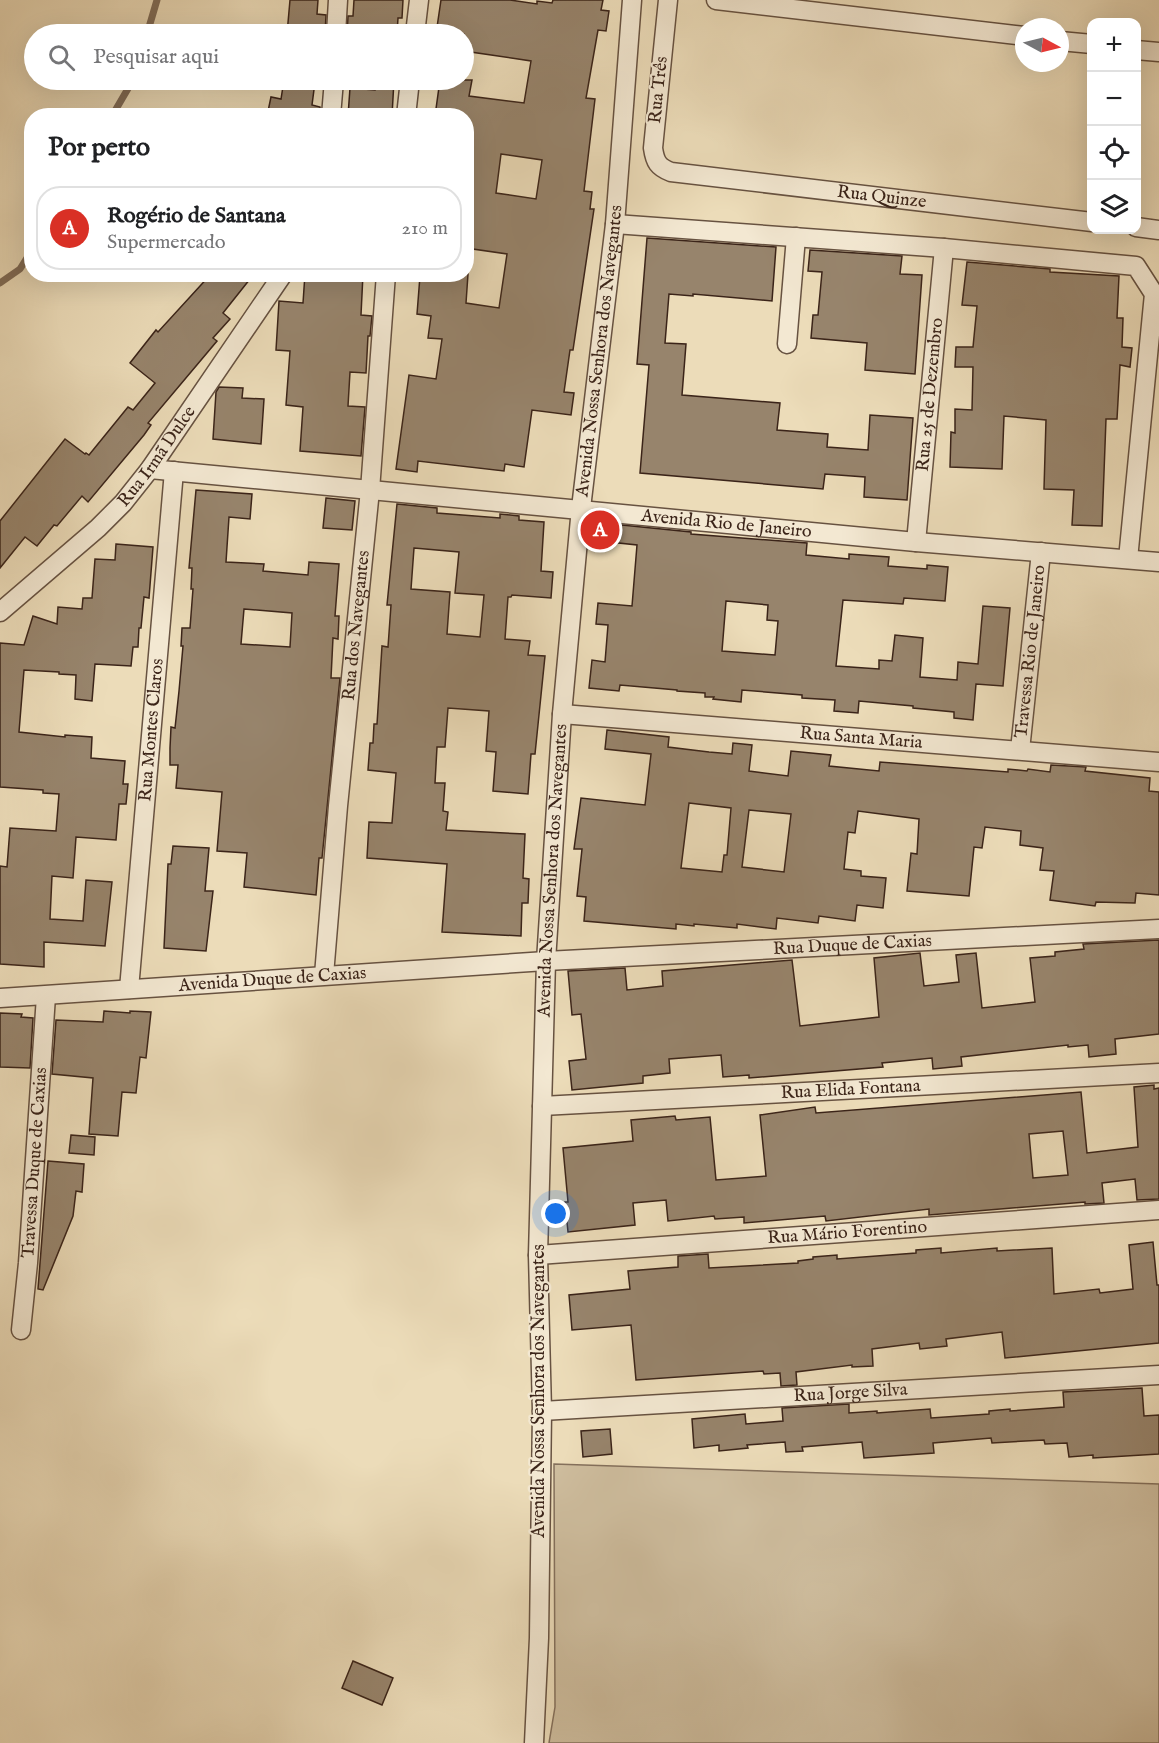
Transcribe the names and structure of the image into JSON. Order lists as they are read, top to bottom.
{
  "streets": {
    "street": [
      "Rua Três",
      "Rua Quinze",
      "Avenida Nossa Senhora dos Navegantes",
      "Rua 25 de Dezembro",
      "Rua Irmã Dulce",
      "Avenida Rio de Janeiro",
      "Rua dos Navegantes",
      "Travessa Rio de Janeiro",
      "Rua Montes Claros",
      "Rua Santa Maria",
      "Rua Duque de Caxias",
      "Avenida Duque de Caxias",
      "Rua Elida Fontana",
      "Travessa Duque de Caxias",
      "Rua Mário Forentino",
      "Rua Jorge Silva"
    ]
  },
  "crossings": [
    ["Rua Três", "Rua Quinze"],
    ["Avenida Nossa Senhora dos Navegantes", "Avenida Rio de Janeiro"],
    ["Avenida Nossa Senhora dos Navegantes", "Rua Santa Maria"],
    ["Avenida Nossa Senhora dos Navegantes", "Rua Duque de Caxias"],
    ["Avenida Nossa Senhora dos Navegantes", "Avenida Duque de Caxias"],
    ["Avenida Nossa Senhora dos Navegantes", "Rua Elida Fontana"],
    ["Avenida Nossa Senhora dos Navegantes", "Rua Mário Forentino"],
    ["Avenida Nossa Senhora dos Navegantes", "Rua Jorge Silva"],
    ["Rua 25 de Dezembro", "Avenida Rio de Janeiro"],
    ["Rua Irmã Dulce", "Avenida Rio de Janeiro"],
    ["Avenida Rio de Janeiro", "Rua dos Navegantes"],
    ["Avenida Rio de Janeiro", "Travessa Rio de Janeiro"],
    ["Avenida Rio de Janeiro", "Rua Montes Claros"],
    ["Rua dos Navegantes", "Avenida Duque de Caxias"],
    ["Travessa Rio de Janeiro", "Rua Santa Maria"],
    ["Rua Montes Claros", "Avenida Duque de Caxias"],
    ["Rua Duque de Caxias", "Avenida Duque de Caxias"],
    ["Avenida Duque de Caxias", "Travessa Duque de Caxias"]
  ],
  "north": "right",
  "page": {
    "map_buttons": ["+", "−"],
    "search": "Pesquisar aqui",
    "heading": "Por perto",
    "list": [
      {
        "mark": "A",
        "name": "Rogério de Santana",
        "note": "Supermercado",
        "value": "210 m"
      }
    ],
    "pins": "A"
  }
}
